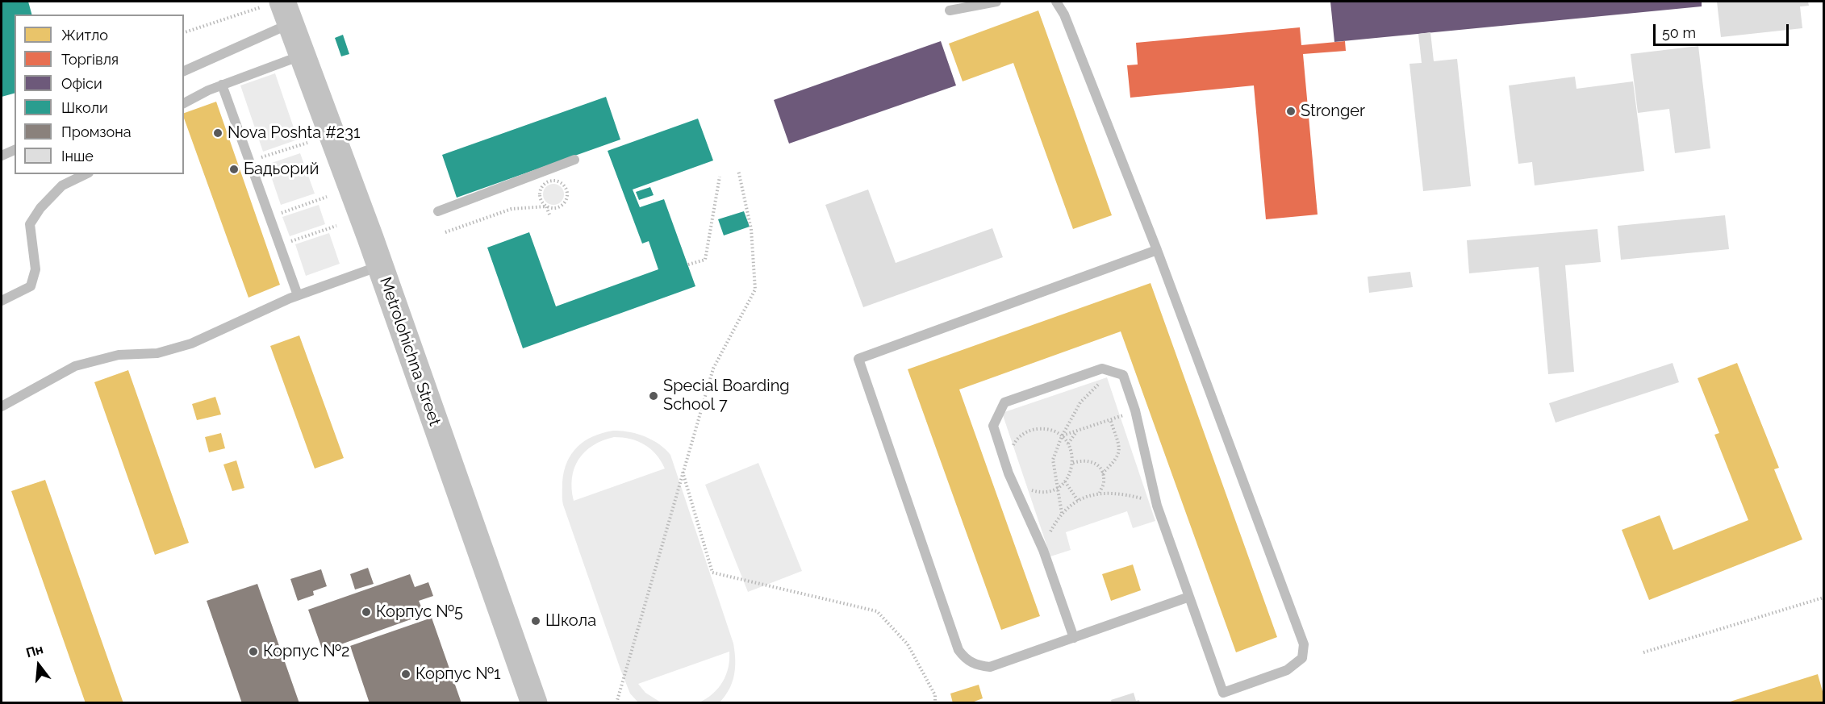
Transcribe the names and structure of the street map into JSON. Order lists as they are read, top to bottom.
{
  "streets": {
    "street": ["Metrolohichna Street"]
  },
  "places": [
    "Stronger",
    "Nova Poshta #231",
    "Бадьорий",
    "Special Boarding School 7",
    "Корпус №5",
    "Школа",
    "Корпус №2",
    "Корпус №1"
  ],
  "legend": [
    "Житло",
    "Торгівля",
    "Офіси",
    "Школи",
    "Промзона",
    "Інше"
  ],
  "scale_bar": "50 m",
  "north": "top"
}
